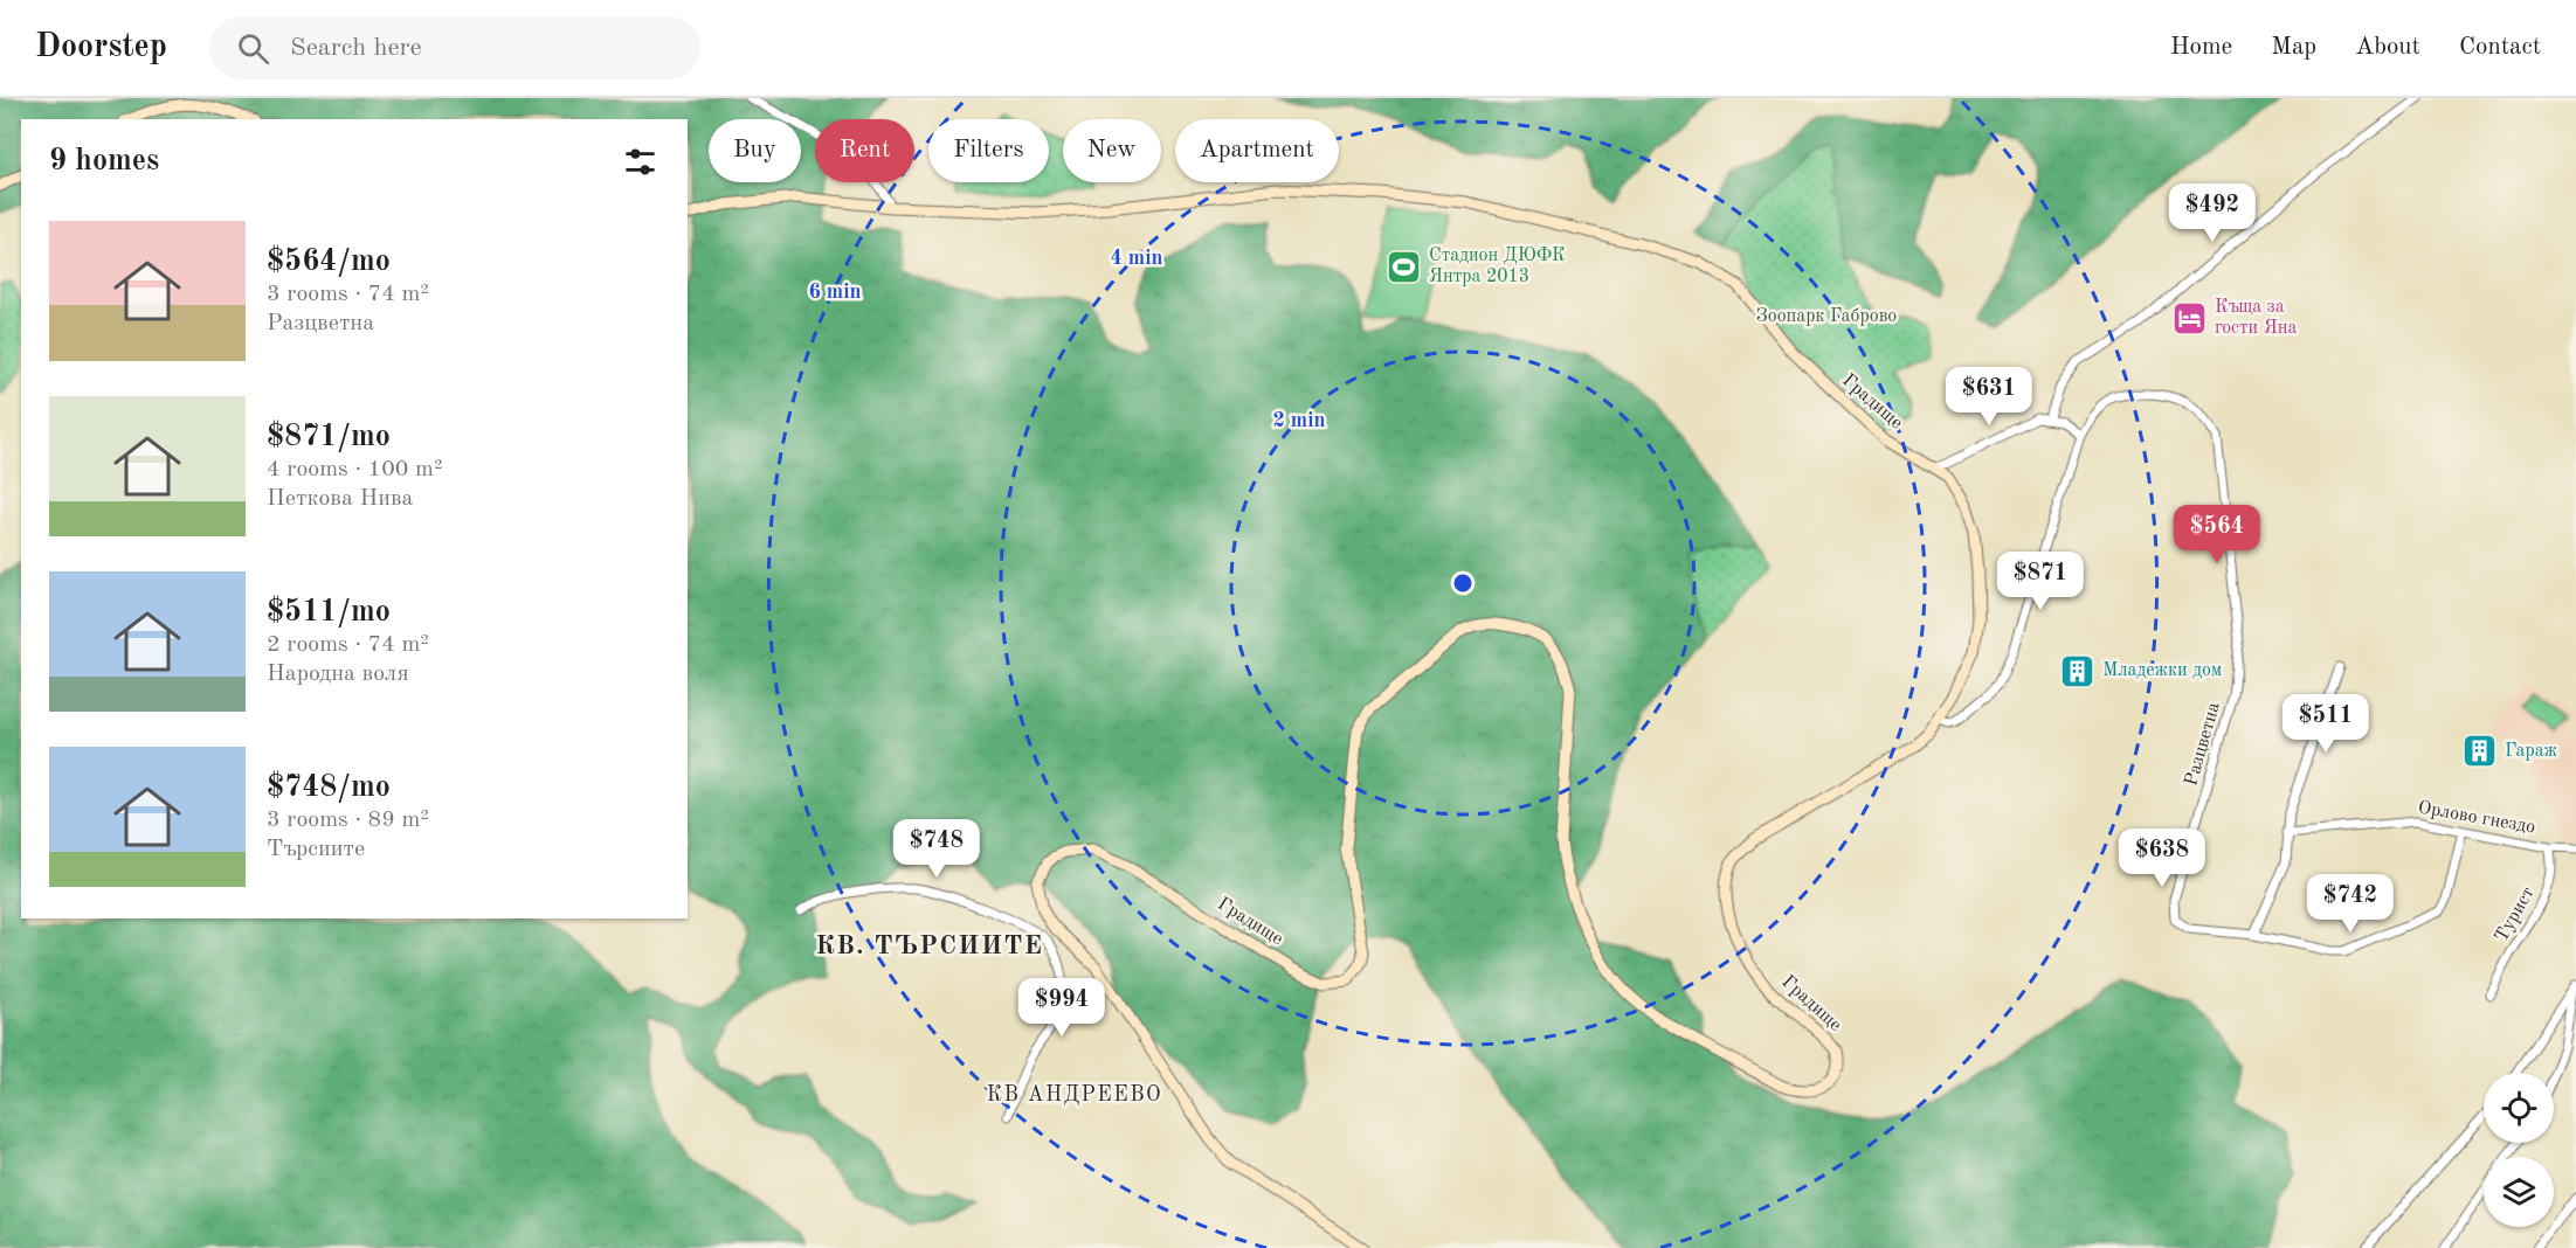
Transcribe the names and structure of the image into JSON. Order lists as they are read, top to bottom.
{
  "streets": {
    "street": [
      "Градище",
      "Разцветна",
      "Орлово гнездо",
      "Турист"
    ]
  },
  "crossings": [
    ["Градище", "Разцветна"],
    ["Орлово гнездо", "Турист"]
  ],
  "districts": ["КВ. ТЪРСИИТЕ", "КВ АНДРЕЕВО"],
  "parks": ["Зоопарк Габрово"],
  "places": {
    "sports": ["Стадион ДЮФК Янтра 2013"],
    "hotel": ["Къща за гости Яна"],
    "building": ["Младежки дом", "Гараж"]
  },
  "page": {
    "header": "Doorstep",
    "search": "Search here",
    "nav": [
      "Home",
      "Map",
      "About",
      "Contact"
    ],
    "chip": [
      "Buy",
      "Rent",
      "Filters",
      "New",
      "Apartment"
    ],
    "heading": "9 homes",
    "price": [
      "$492",
      "$631",
      "$564",
      "$871",
      "$511",
      "$748",
      "$638",
      "$742",
      "$994"
    ],
    "list": [
      {
        "name": "$564/mo",
        "note": "3 rooms · 74 m² · Разцветна"
      },
      {
        "name": "$871/mo",
        "note": "4 rooms · 100 m² · Петкова Нива"
      },
      {
        "name": "$511/mo",
        "note": "2 rooms · 74 m² · Народна воля"
      },
      {
        "name": "$748/mo",
        "note": "3 rooms · 89 m² · Търсиите"
      }
    ]
  },
  "rings": ["4 min", "6 min", "2 min"]
}
